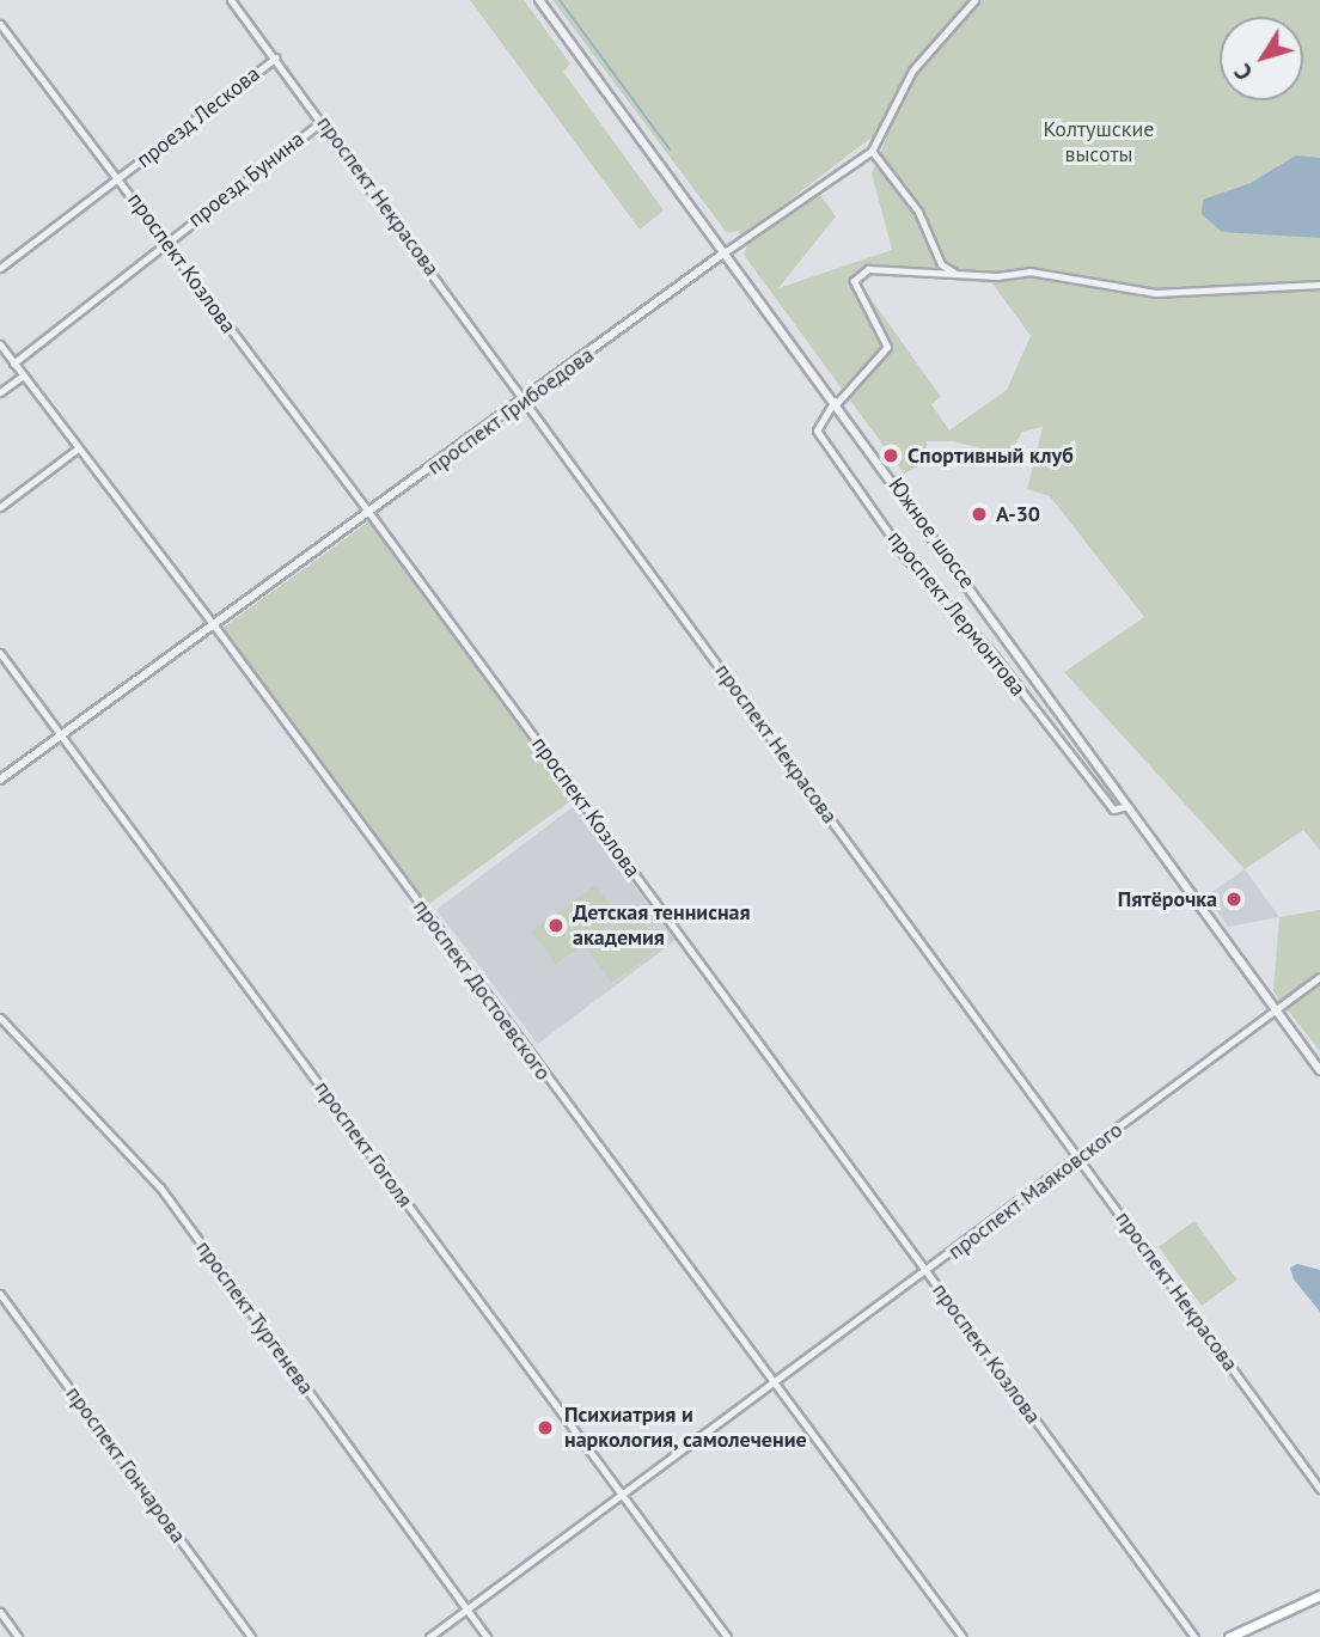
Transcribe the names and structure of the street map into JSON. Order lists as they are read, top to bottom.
{
  "streets": {
    "street": [
      "проезд Лескова",
      "проезд Бунина",
      "проспект Некрасова",
      "проспект Козлова",
      "проспект Грибоедова",
      "Южное шоссе",
      "проспект Лермонтова",
      "проспект Достоевского",
      "проспект Гоголя",
      "проспект Маяковского",
      "проспект Тургенева",
      "проспект Гончарова"
    ]
  },
  "crossings": [
    ["проезд Лескова", "проспект Некрасова"],
    ["проезд Лескова", "проспект Козлова"],
    ["проезд Бунина", "проспект Некрасова"],
    ["проезд Бунина", "проспект Козлова"],
    ["проезд Бунина", "проспект Достоевского"],
    ["проспект Некрасова", "проспект Грибоедова"],
    ["проспект Некрасова", "проспект Маяковского"],
    ["проспект Козлова", "проспект Грибоедова"],
    ["проспект Козлова", "проспект Маяковского"],
    ["проспект Грибоедова", "Южное шоссе"],
    ["проспект Грибоедова", "проспект Достоевского"],
    ["проспект Грибоедова", "проспект Гоголя"],
    ["Южное шоссе", "проспект Лермонтова"],
    ["Южное шоссе", "проспект Маяковского"],
    ["проспект Достоевского", "проспект Маяковского"],
    ["проспект Гоголя", "проспект Маяковского"],
    ["проспект Маяковского", "проспект Тургенева"]
  ],
  "parks": ["Колтушские высоты"],
  "places": [
    "Спортивный клуб",
    "А-30",
    "Пятёрочка",
    "Детская теннисная академия",
    "Психиатрия и наркология, самолечение"
  ],
  "north": "bottom left"
}
